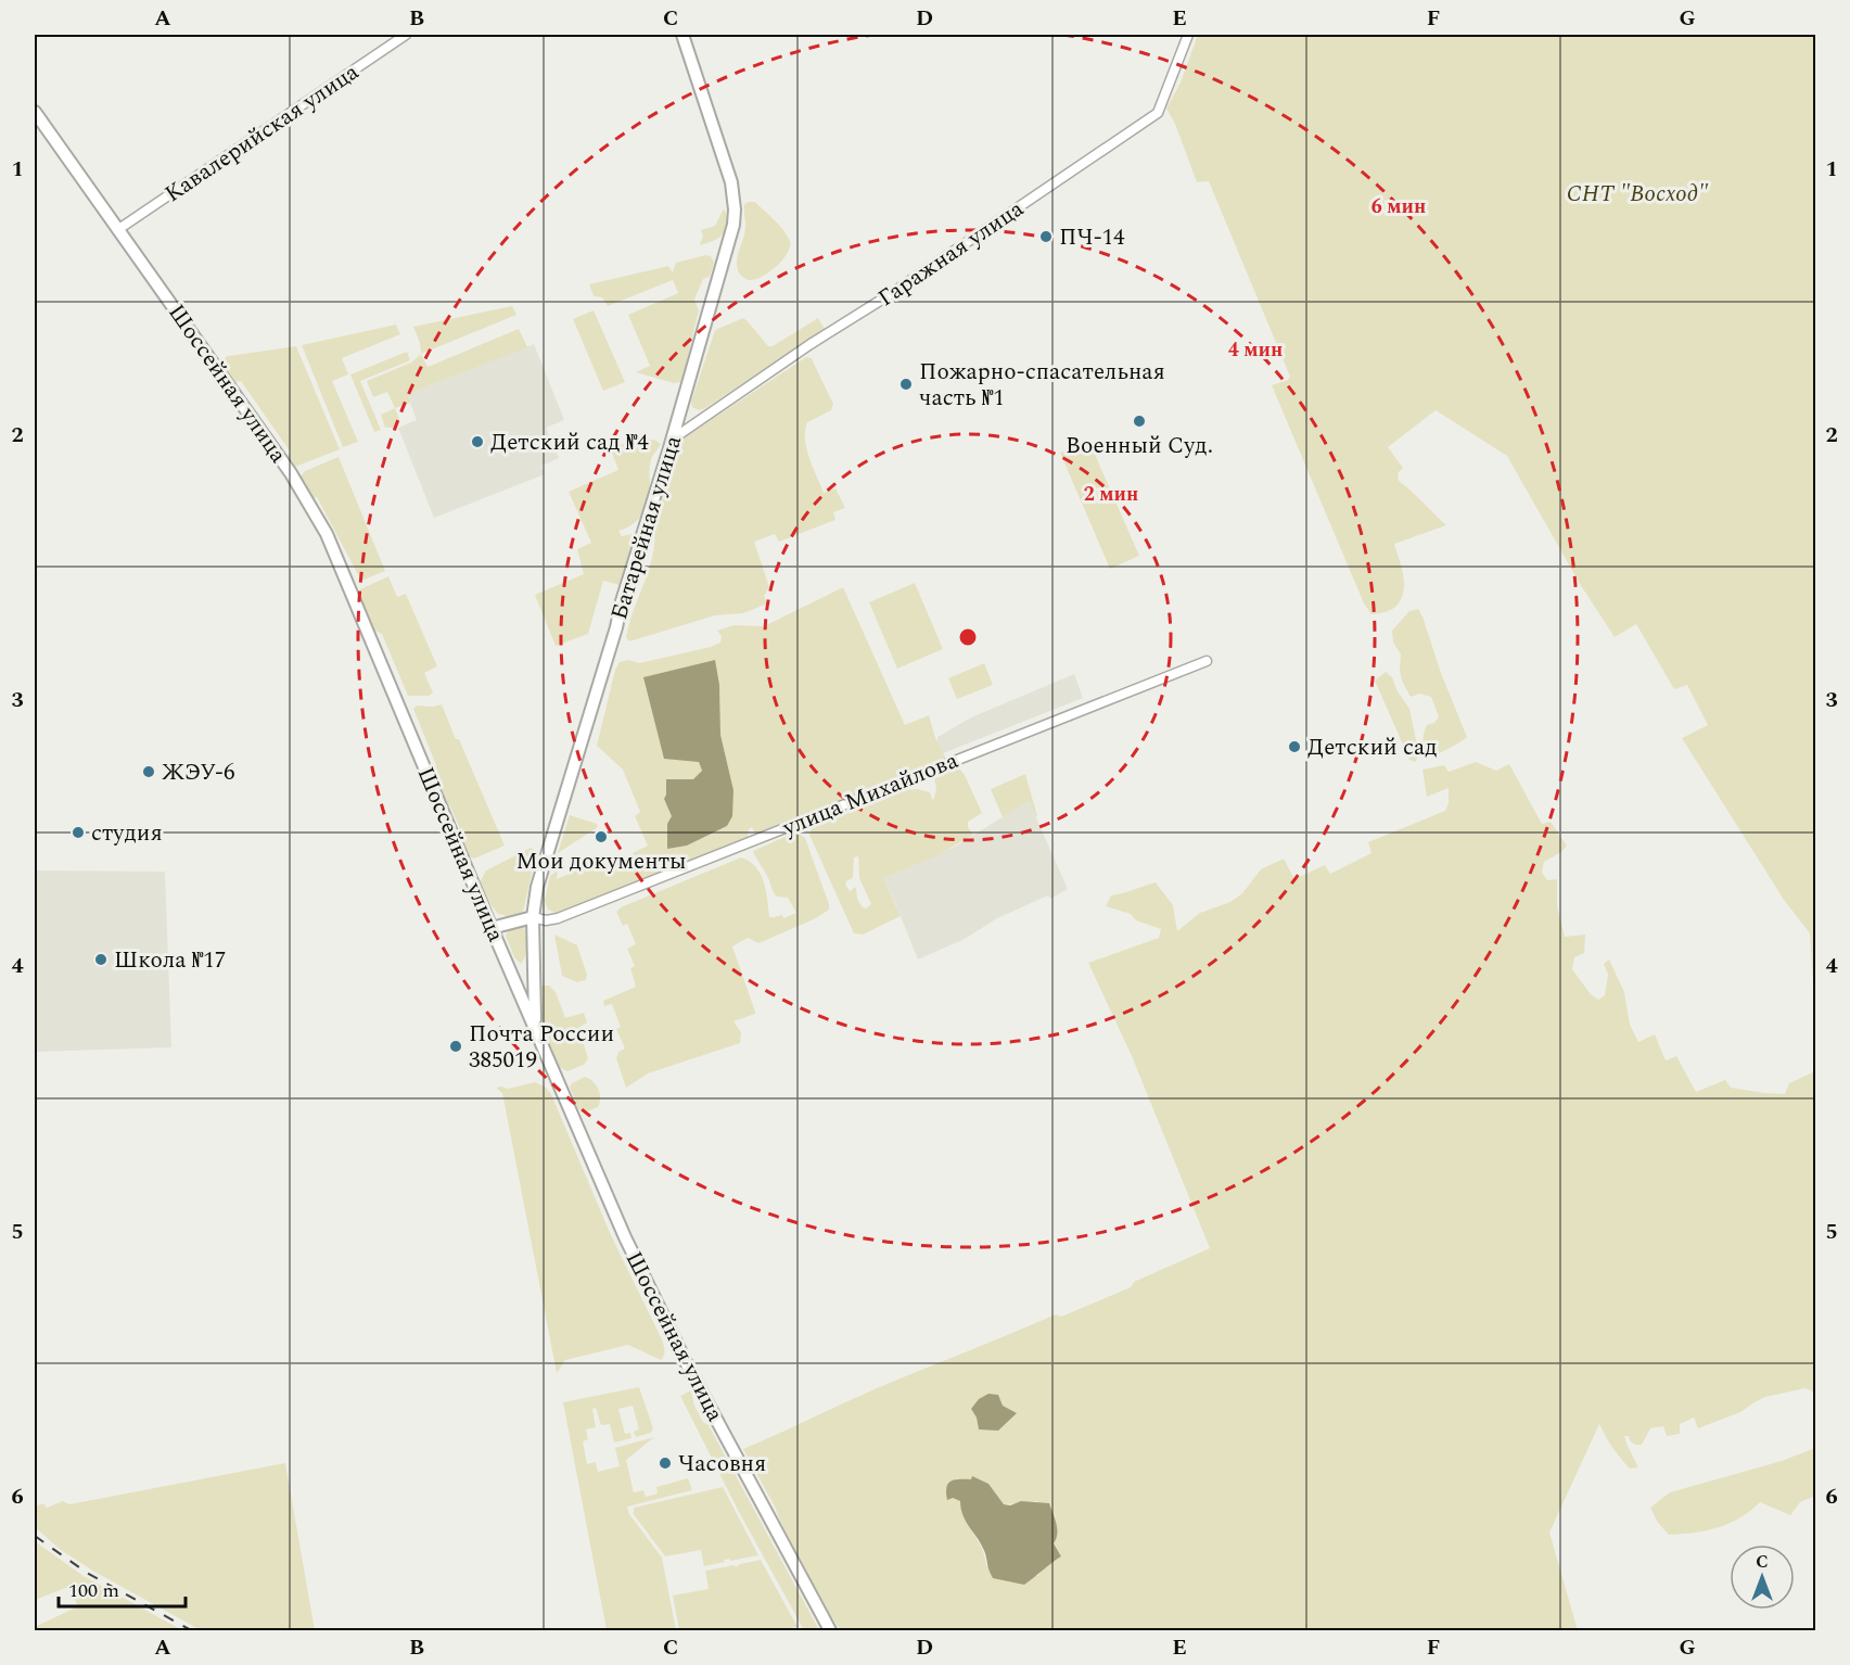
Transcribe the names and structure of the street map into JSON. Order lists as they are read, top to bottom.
{
  "streets": {
    "main road": ["Шоссейная улица", "Батарейная улица"],
    "street": ["Кавалерийская улица", "Гаражная улица", "улица Михайлова"]
  },
  "crossings": [
    ["Кавалерийская улица", "Шоссейная улица"],
    ["Гаражная улица", "Батарейная улица"],
    ["Шоссейная улица", "Батарейная улица"],
    ["Батарейная улица", "улица Михайлова"]
  ],
  "parks": ["СНТ \"Восход\""],
  "places": [
    "ПЧ-14",
    "Пожарно-спасательная часть №1",
    "Военный Суд.",
    "Детский сад №4",
    "Детский сад",
    "ЖЭУ-6",
    "студия",
    "Мои документы",
    "Школа №17",
    "Почта России 385019",
    "Часовня"
  ],
  "scale_bar": "100 m",
  "north": "top",
  "grid": {
    "columns": [
      "A",
      "B",
      "C",
      "D",
      "E",
      "F",
      "G"
    ],
    "rows": [
      "1",
      "2",
      "3",
      "4",
      "5",
      "6"
    ]
  },
  "rings": ["6 мин", "4 мин", "2 мин"]
}
